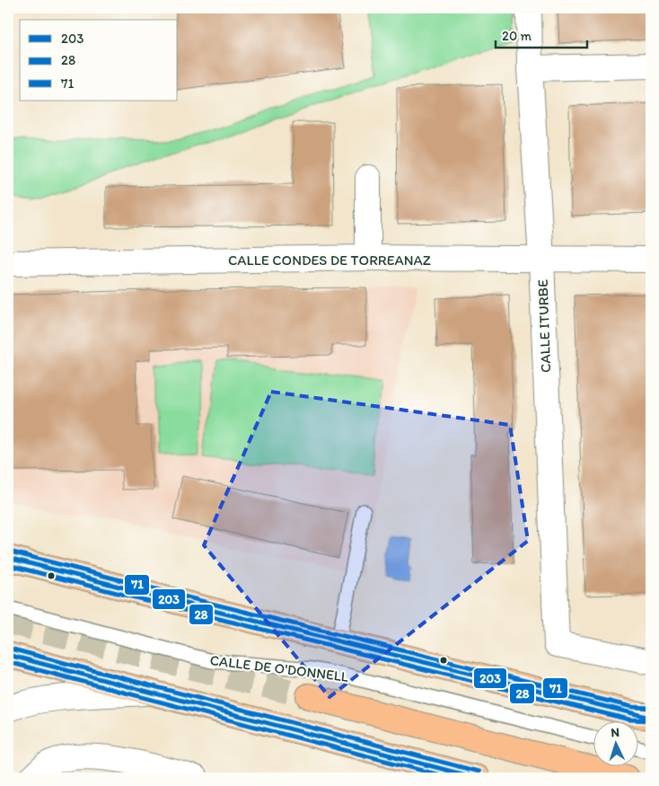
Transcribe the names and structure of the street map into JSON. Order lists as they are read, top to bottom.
{
  "streets": {
    "main road": ["CALLE DE O'DONNELL"],
    "street": ["CALLE CONDES DE TORREANAZ", "CALLE ITURBE"]
  },
  "crossings": [
    ["CALLE CONDES DE TORREANAZ", "CALLE ITURBE"]
  ],
  "lines": ["transit line 71", "transit line 203", "transit line 28"],
  "legend": ["203", "28", "71"],
  "scale_bar": "20 m",
  "north": "top"
}
